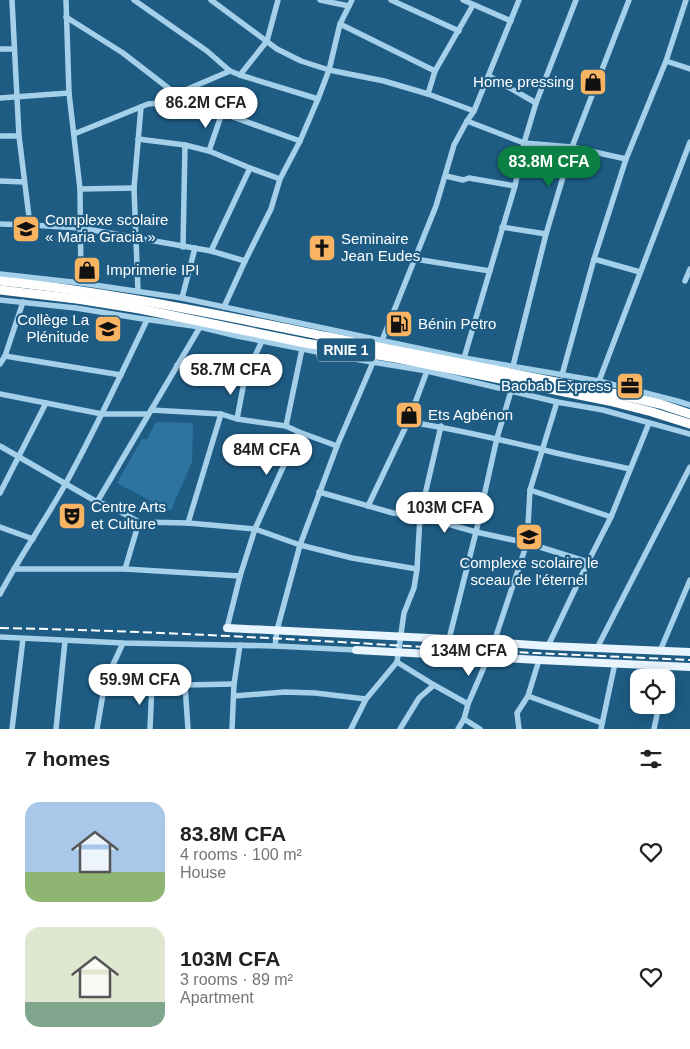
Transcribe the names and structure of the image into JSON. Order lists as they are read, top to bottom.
{
  "streets": {
    "highway": ["RNIE 1"]
  },
  "places": {
    "shop": ["Home pressing", "Imprimerie IPI", "Ets Agbénon"],
    "school or university": ["Complexe scolaire « Maria Gracia »", "Collège La Plénitude", "Complexe scolaire le sceau de l'éternel"],
    "church": ["Seminaire Jean Eudes"],
    "fuel station": ["Bénin Petro"],
    "office": ["Baobab Express"],
    "theatre": ["Centre Arts et Culture"]
  },
  "page": {
    "price": [
      "86.2M CFA",
      "83.8M CFA",
      "58.7M CFA",
      "84M CFA",
      "103M CFA",
      "134M CFA",
      "59.9M CFA"
    ],
    "heading": "7 homes",
    "list": [
      {
        "name": "83.8M CFA",
        "note": "4 rooms · 100 m² · House"
      },
      {
        "name": "103M CFA",
        "note": "3 rooms · 89 m² · Apartment"
      }
    ]
  }
}
